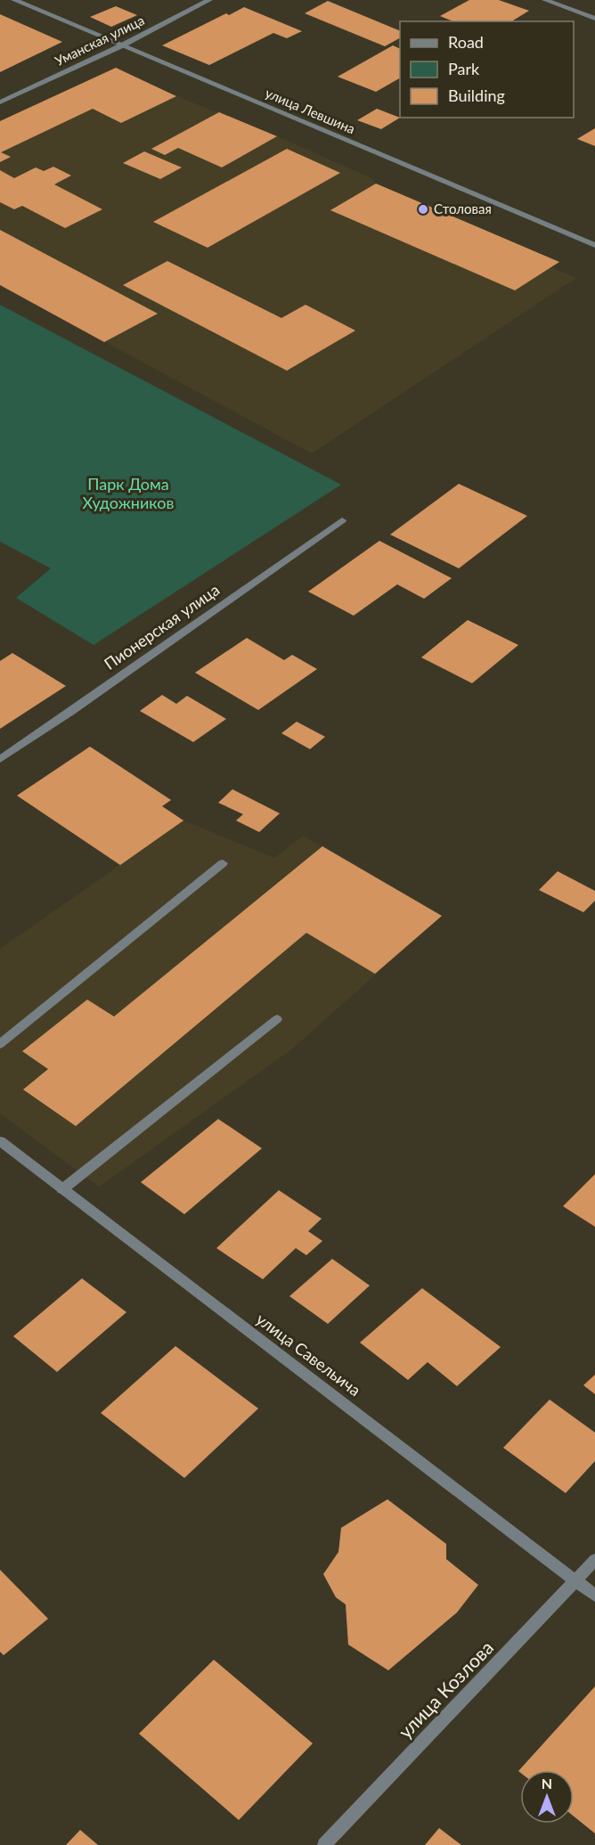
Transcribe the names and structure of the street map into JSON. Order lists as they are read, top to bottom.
{
  "streets": {
    "street": [
      "Уманская улица",
      "улица Левшина",
      "Пионерская улица",
      "улица Савельича",
      "улица Козлова"
    ]
  },
  "crossings": [
    ["Уманская улица", "улица Левшина"],
    ["улица Савельича", "улица Козлова"]
  ],
  "parks": ["Парк Дома Художников"],
  "places": ["Столовая"],
  "legend": ["Road", "Park", "Building"],
  "north": "top"
}
